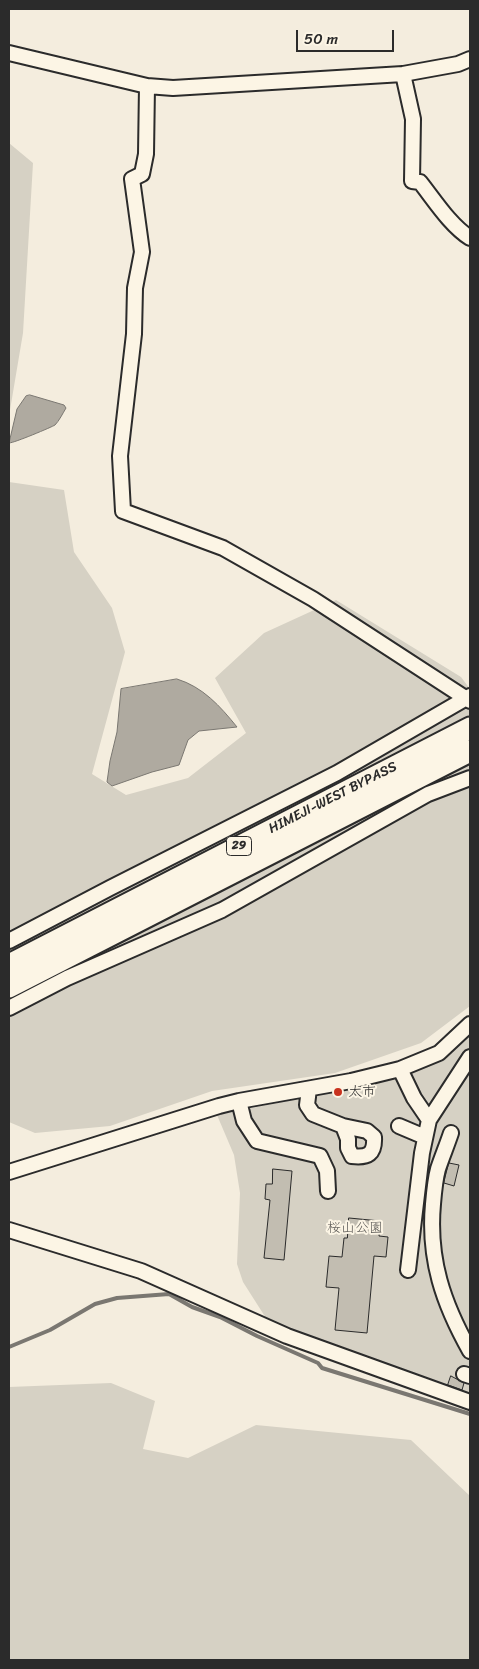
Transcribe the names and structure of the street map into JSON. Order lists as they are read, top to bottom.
{
  "streets": {
    "highway": ["HIMEJI-WEST BYPASS", "29"]
  },
  "parks": ["桜山公園"],
  "places": ["太市"],
  "scale_bar": "50 m"
}
